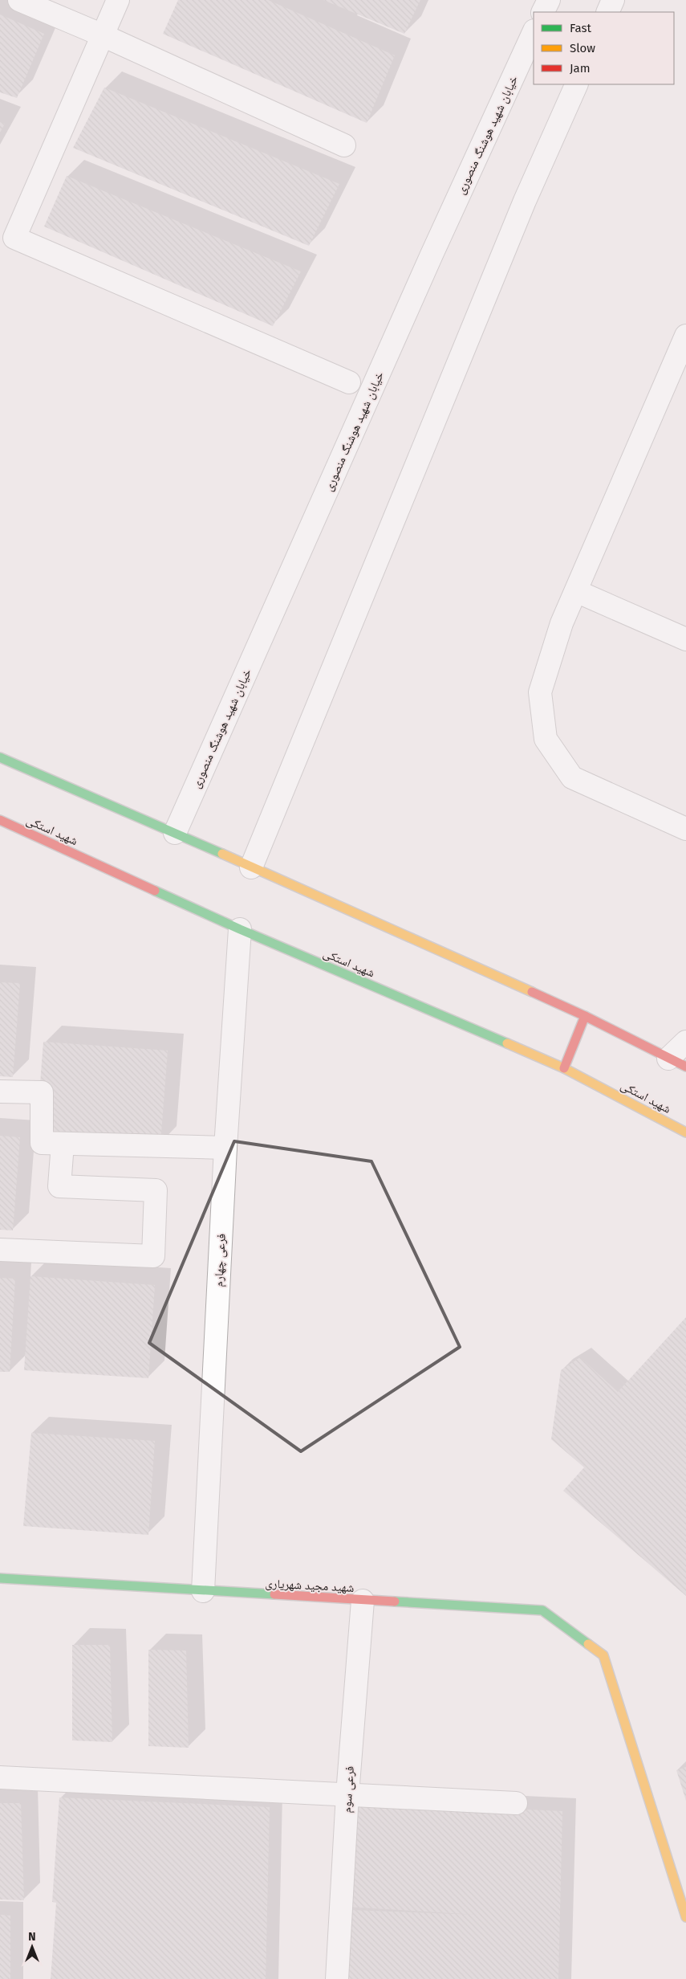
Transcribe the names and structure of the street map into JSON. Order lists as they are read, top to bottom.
{
  "streets": {
    "main road": ["شهید استکی", "شهید مجید شهریاری"],
    "street": ["خیابان شهید هوشنگ منصوری", "فرعی چهارم", "فرعی سوم"]
  },
  "crossings": [
    ["شهید استکی", "فرعی چهارم"],
    ["فرعی چهارم", "شهید مجید شهریاری"],
    ["شهید مجید شهریاری", "فرعی سوم"]
  ],
  "legend": ["Fast", "Slow", "Jam"],
  "north": "top"
}
